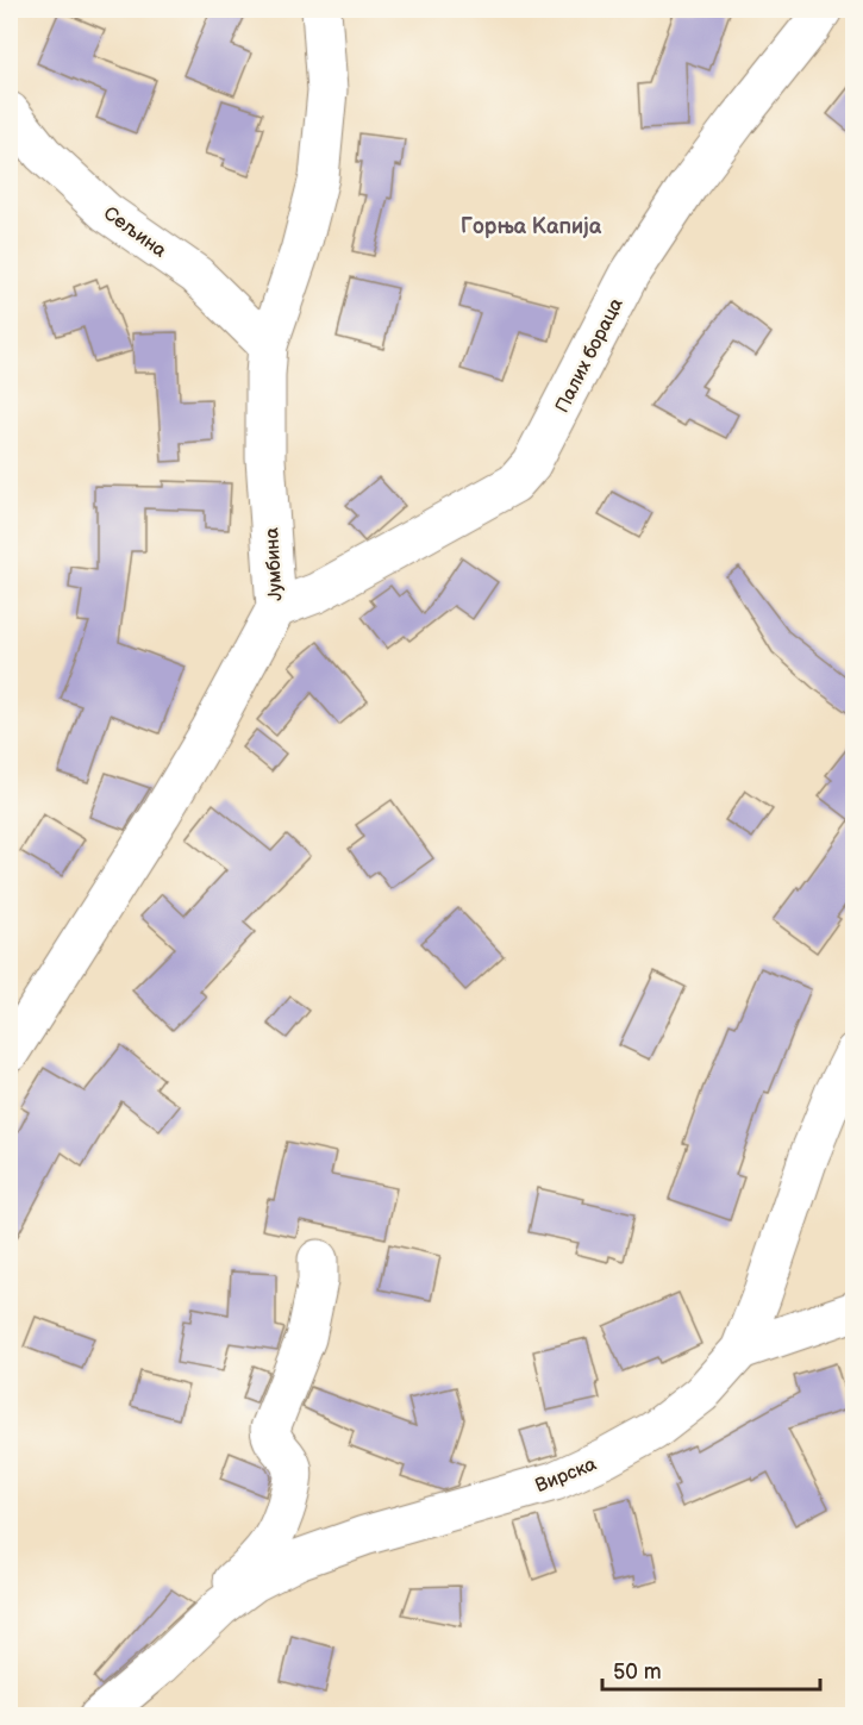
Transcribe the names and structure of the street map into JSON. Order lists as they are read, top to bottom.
{
  "streets": {
    "street": [
      "Сељина",
      "Палих бораца",
      "Јумбина",
      "Вирска"
    ]
  },
  "crossings": [
    ["Сељина", "Јумбина"],
    ["Палих бораца", "Јумбина"]
  ],
  "districts": ["Горња Капија"],
  "scale_bar": "50 m"
}
